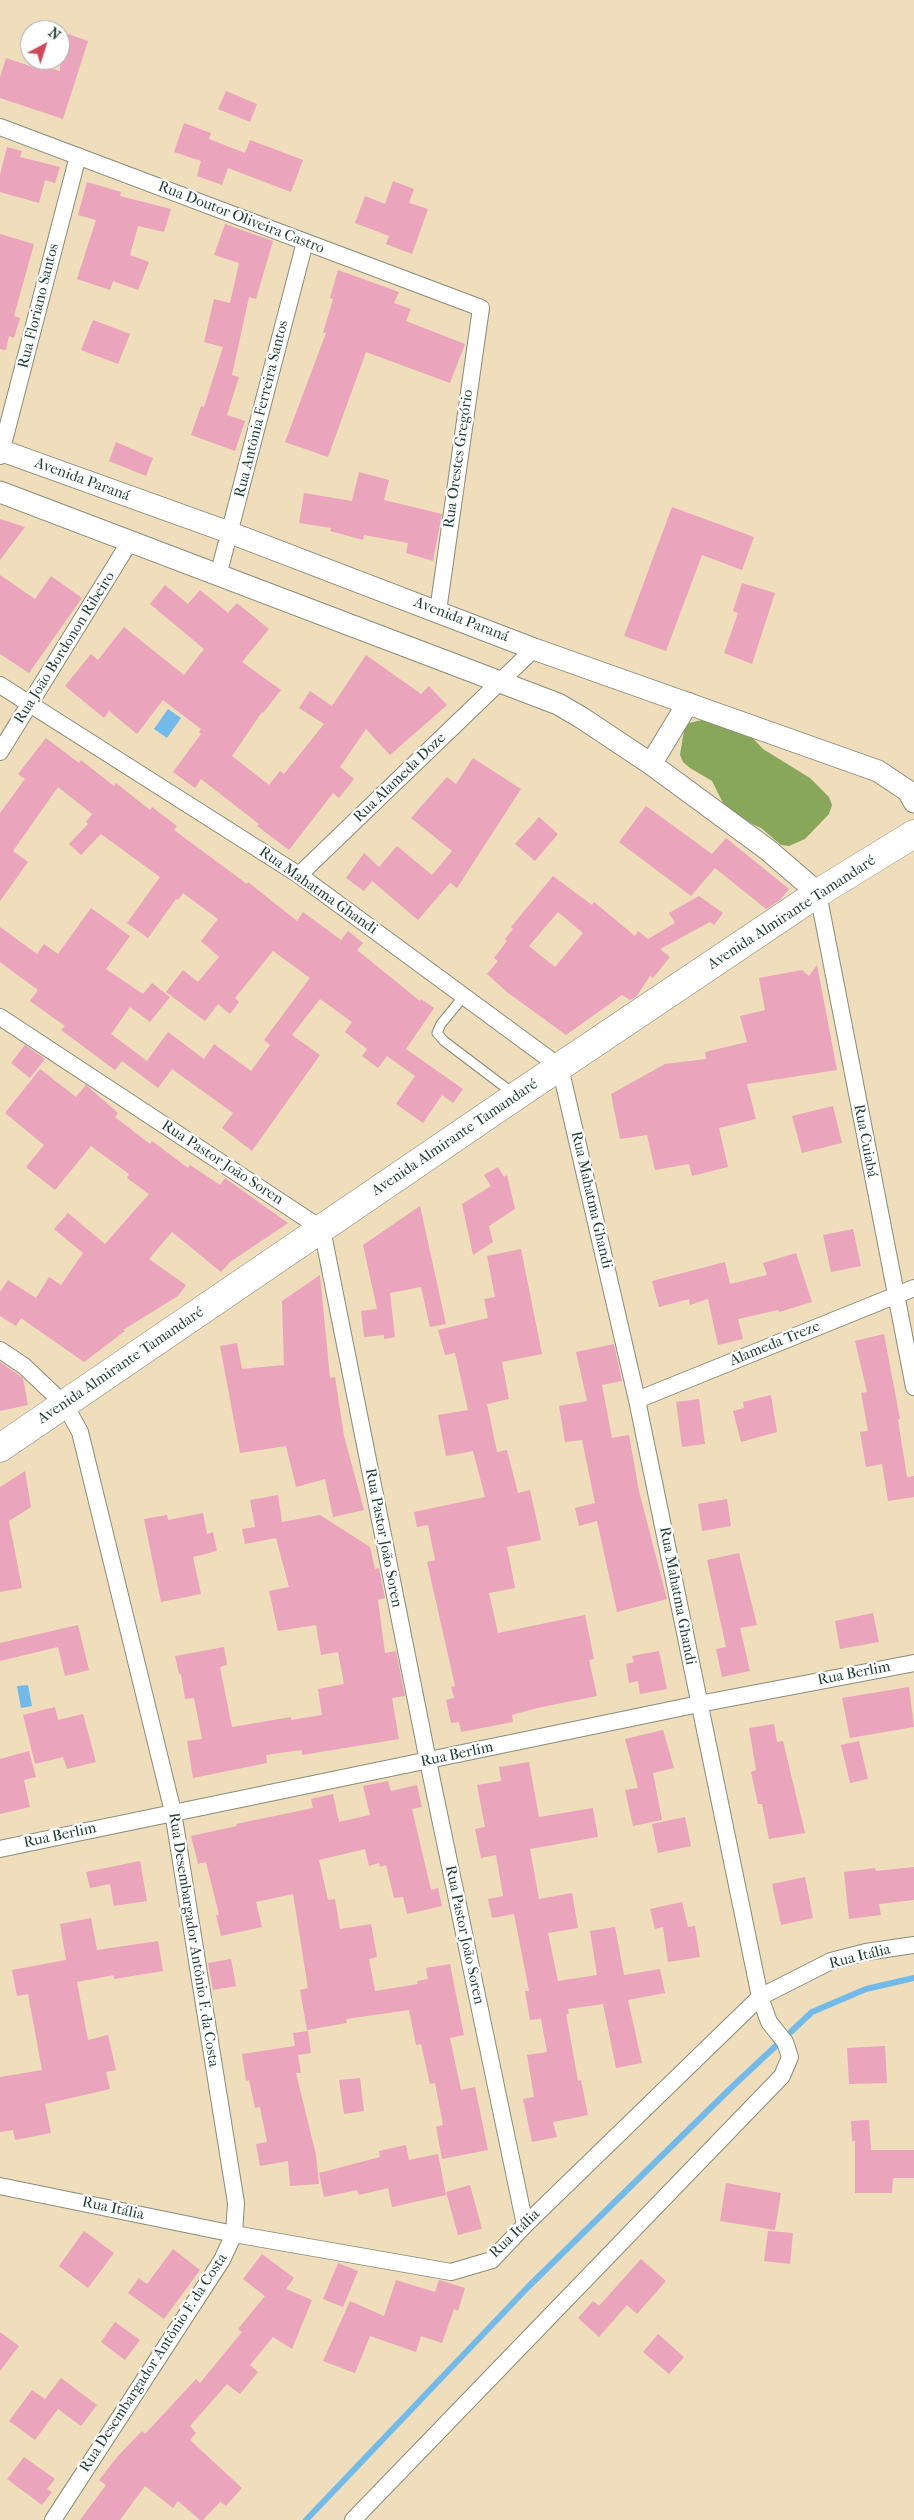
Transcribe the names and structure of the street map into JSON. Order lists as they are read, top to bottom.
{
  "streets": {
    "highway": ["Avenida Almirante Tamandaré"],
    "street": [
      "Rua Doutor Oliveira Castro",
      "Rua Floriano Santos",
      "Rua Antônia Ferreira Santos",
      "Rua Orestes Gregório",
      "Avenida Paraná",
      "Rua João Bordonon Ribeiro",
      "Rua Alameda Doze",
      "Rua Mahatma Ghandi",
      "Rua Cuiabá",
      "Rua Pastor João Soren",
      "Alameda Treze",
      "Rua Berlim",
      "Rua Desembargador Antônio F. da Costa",
      "Rua Itália"
    ]
  },
  "crossings": [
    ["Rua Doutor Oliveira Castro", "Rua Floriano Santos"],
    ["Rua Doutor Oliveira Castro", "Rua Antônia Ferreira Santos"],
    ["Rua Doutor Oliveira Castro", "Rua Orestes Gregório"],
    ["Rua Floriano Santos", "Avenida Paraná"],
    ["Rua Antônia Ferreira Santos", "Avenida Paraná"],
    ["Rua Orestes Gregório", "Avenida Paraná"],
    ["Avenida Paraná", "Rua Alameda Doze"],
    ["Rua João Bordonon Ribeiro", "Rua Mahatma Ghandi"],
    ["Rua Alameda Doze", "Rua Mahatma Ghandi"],
    ["Rua Mahatma Ghandi", "Avenida Almirante Tamandaré"],
    ["Rua Mahatma Ghandi", "Alameda Treze"],
    ["Rua Mahatma Ghandi", "Rua Berlim"],
    ["Rua Mahatma Ghandi", "Rua Itália"],
    ["Avenida Almirante Tamandaré", "Rua Cuiabá"],
    ["Avenida Almirante Tamandaré", "Rua Pastor João Soren"],
    ["Avenida Almirante Tamandaré", "Rua Desembargador Antônio F. da Costa"],
    ["Rua Cuiabá", "Alameda Treze"],
    ["Rua Pastor João Soren", "Rua Berlim"],
    ["Rua Pastor João Soren", "Rua Itália"],
    ["Rua Berlim", "Rua Desembargador Antônio F. da Costa"],
    ["Rua Desembargador Antônio F. da Costa", "Rua Itália"]
  ],
  "north": "top right"
}
